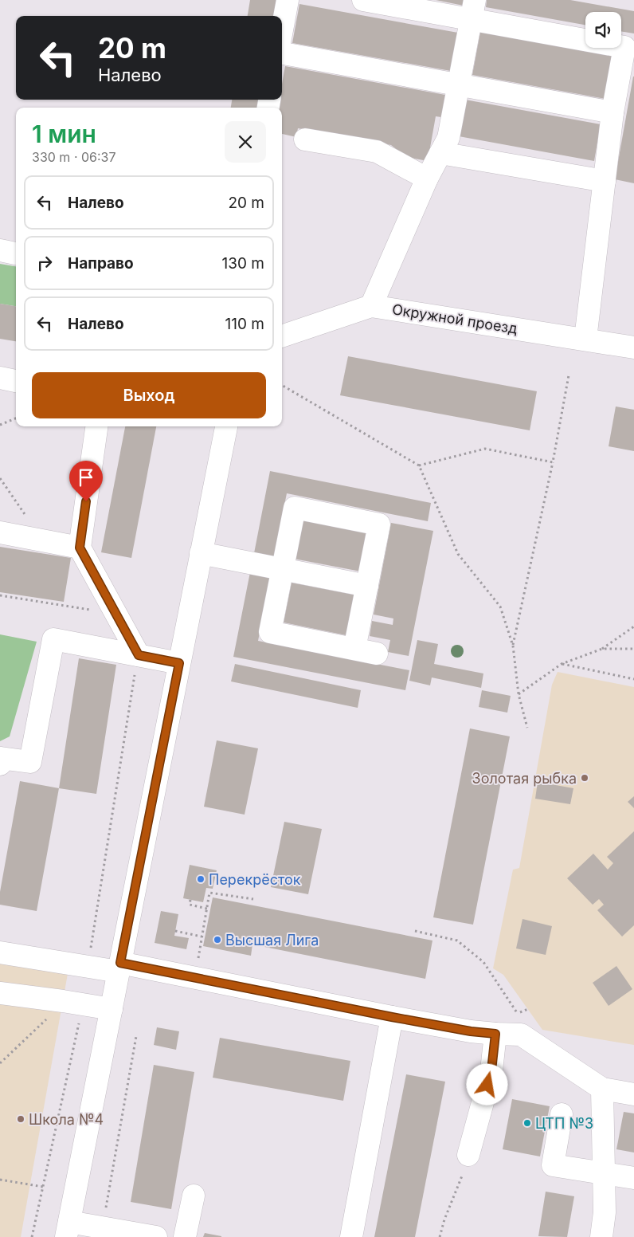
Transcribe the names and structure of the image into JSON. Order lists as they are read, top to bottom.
{
  "streets": {
    "street": ["Окружной проезд"]
  },
  "places": [
    "Золотая рыбка",
    "Перекрёсток",
    "Высшая Лига",
    "Школа №4",
    "ЦТП №3"
  ],
  "page": {
    "turn": ["20 m", "Налево"],
    "heading": ["1 мин", "330 m · 06:37"],
    "list": [
      {
        "name": "Налево",
        "value": "20 m"
      },
      {
        "name": "Направо",
        "value": "130 m"
      },
      {
        "name": "Налево",
        "value": "110 m"
      }
    ],
    "buttons": "Выход"
  }
}
